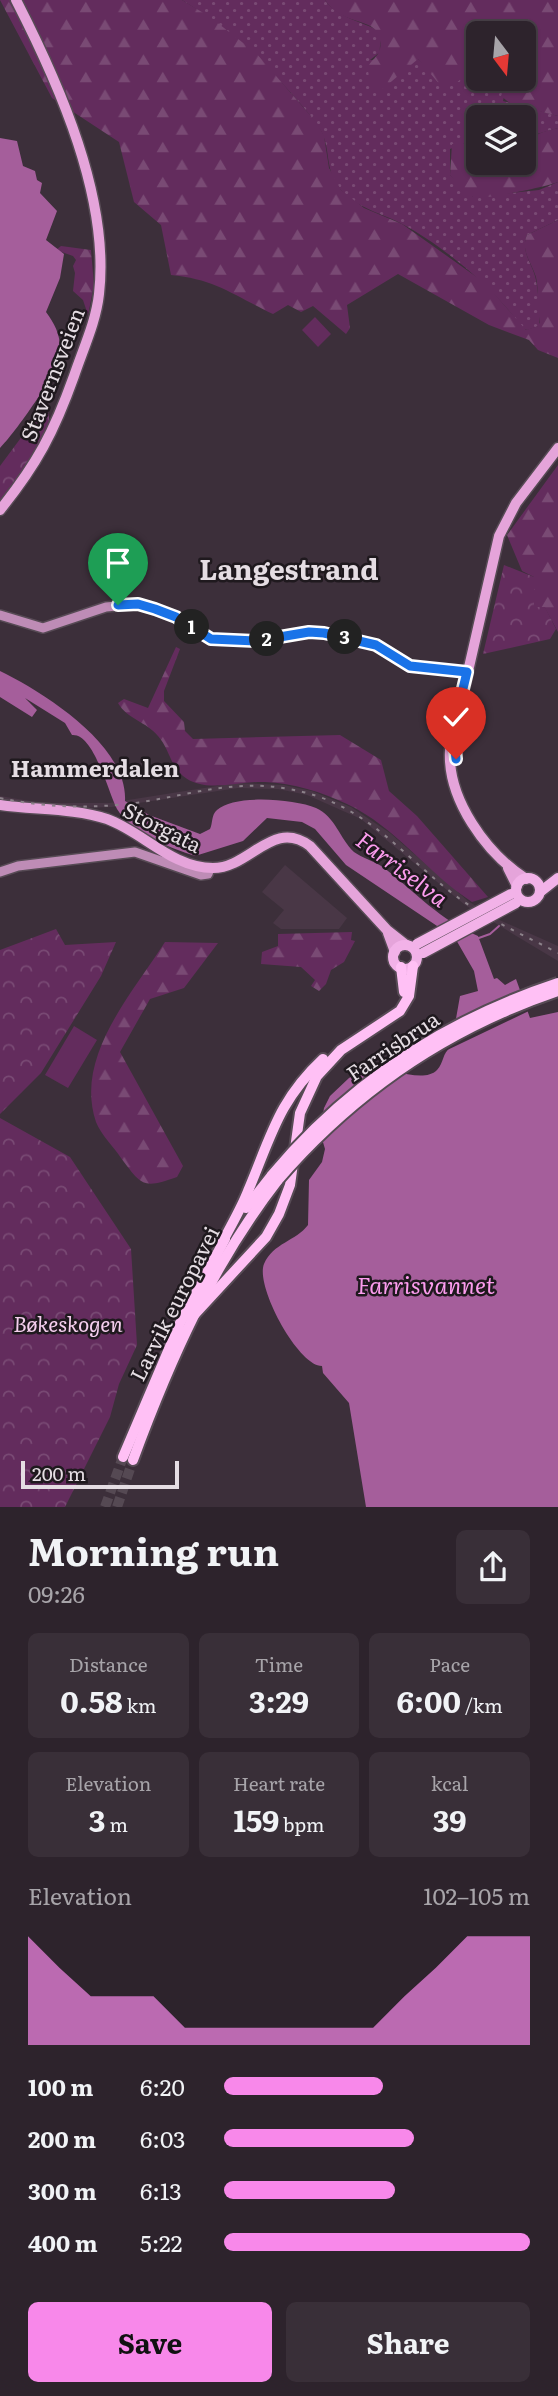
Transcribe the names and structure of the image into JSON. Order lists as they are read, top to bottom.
{
  "streets": {
    "highway": ["Farrisbrua", "Larvik europavei"],
    "main road": ["Stavernsveien", "Storgata"]
  },
  "crossings": [
    ["Farrisbrua", "Larvik europavei"]
  ],
  "districts": ["Langestrand", "Hammerdalen"],
  "water": ["Farriselva", "Farrisvannet"],
  "parks": ["Bøkeskogen"],
  "scale_bar": "200 m",
  "north": "bottom",
  "page": {
    "pins": ["1", "3", "2"],
    "scale": "200 m",
    "heading": ["Morning run", "09:26"],
    "stats": [
      ["Distance", "0.58 km"],
      ["Time", "3:29"],
      ["Pace", "6:00 /km"],
      ["Elevation", "3 m"],
      ["Heart rate", "159 bpm"],
      ["kcal", "39"]
    ],
    "chart": ["Elevation", "102–105 m"],
    "list": [
      {
        "name": "100 m",
        "note": "6:20"
      },
      {
        "name": "200 m",
        "note": "6:03"
      },
      {
        "name": "300 m",
        "note": "6:13"
      },
      {
        "name": "400 m",
        "note": "5:22"
      }
    ],
    "buttons": ["Save", "Share"]
  }
}
